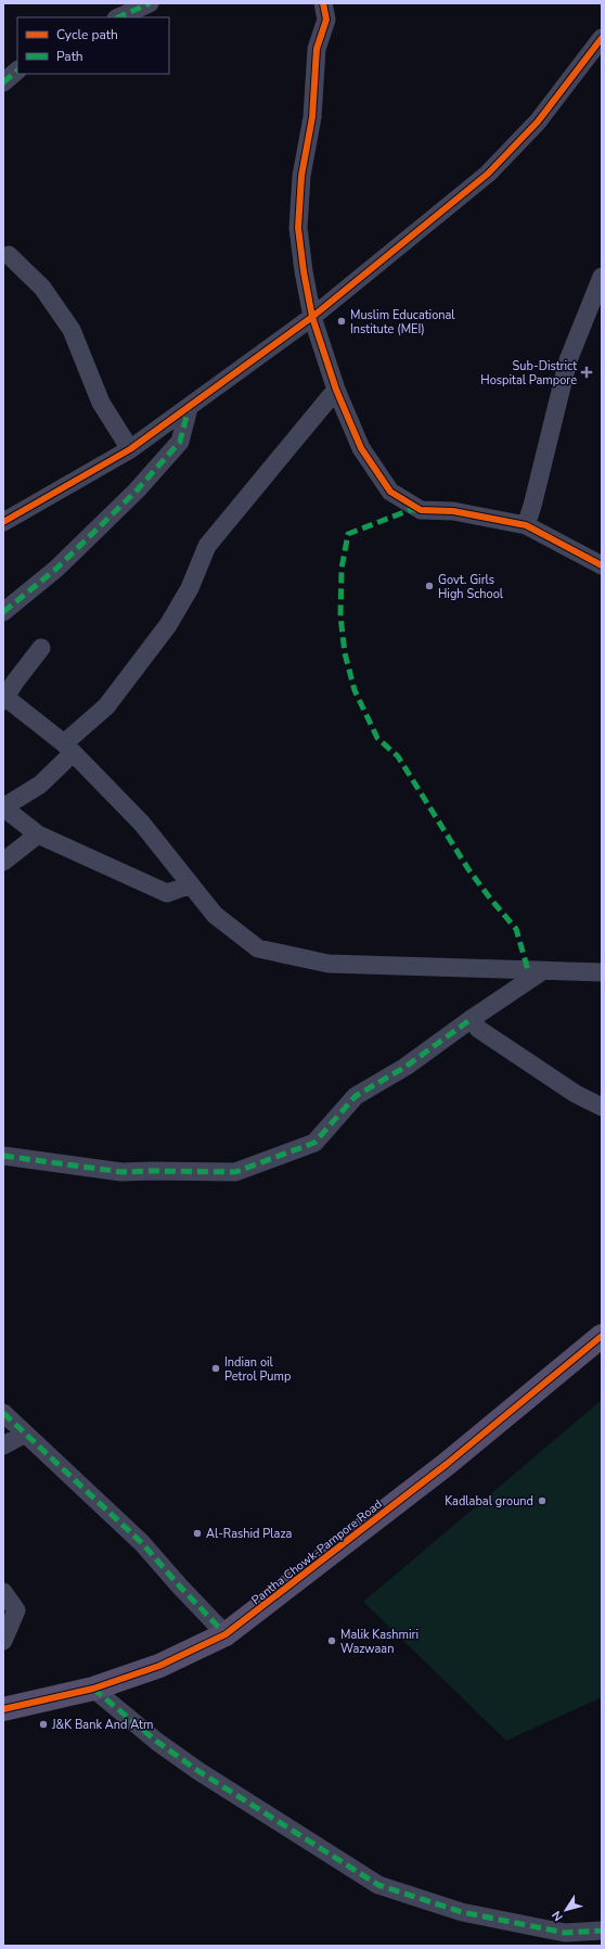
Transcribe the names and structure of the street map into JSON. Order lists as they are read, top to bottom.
{
  "streets": {
    "main road": ["Pantha Chowk-Pampore Road"]
  },
  "places": {
    "other": [
      "Muslim Educational Institute (MEI)",
      "Govt. Girls High School",
      "Indian oil Petrol Pump",
      "Kadlabal ground",
      "Al-Rashid Plaza",
      "Malik Kashmiri Wazwaan",
      "J&K Bank And Atm"
    ],
    "health": ["Sub-District Hospital Pampore"]
  },
  "legend": ["Cycle path", "Path"],
  "north": "bottom left"
}
